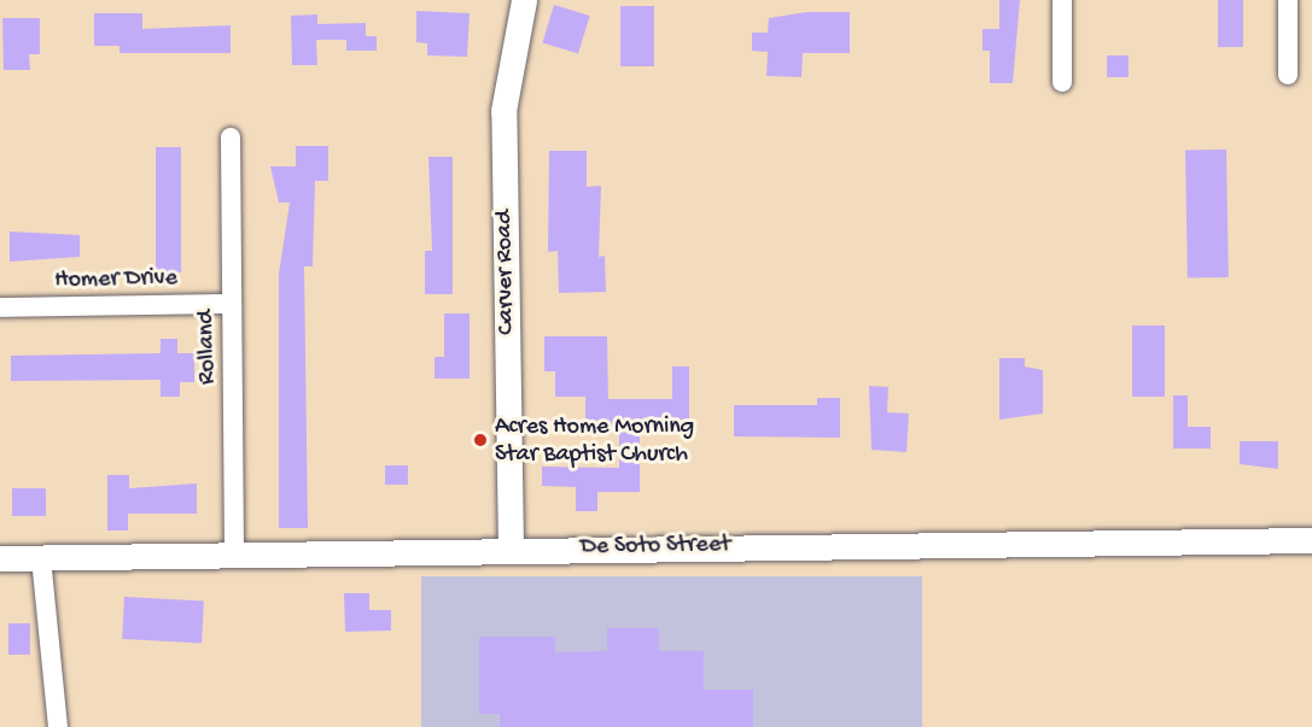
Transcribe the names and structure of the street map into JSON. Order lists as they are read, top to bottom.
{
  "streets": {
    "street": [
      "Carver Road",
      "Homer Drive",
      "Rolland",
      "De Soto Street"
    ]
  },
  "crossings": [
    ["Carver Road", "De Soto Street"],
    ["Homer Drive", "Rolland"],
    ["Rolland", "De Soto Street"]
  ],
  "places": ["Acres Home Morning Star Baptist Church"]
}
